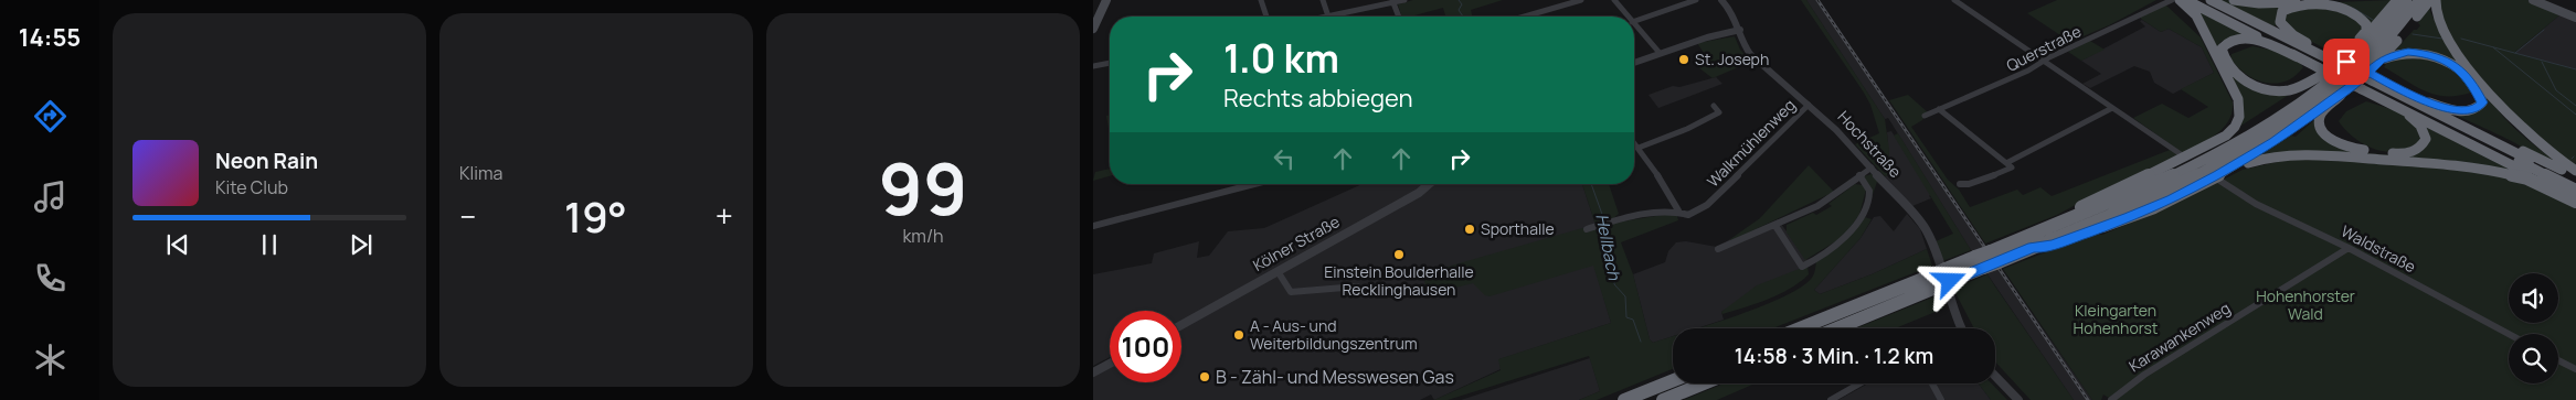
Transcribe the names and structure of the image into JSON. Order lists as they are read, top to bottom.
{
  "streets": {
    "street": [
      "Querstraße",
      "Walkmühlenweg",
      "Hochstraße",
      "Kölner Straße",
      "Waldstraße",
      "Karawankenweg"
    ]
  },
  "crossings": [
    ["Walkmühlenweg", "Hochstraße"],
    ["Waldstraße", "Karawankenweg"]
  ],
  "water": ["Hellbach"],
  "parks": ["Hohenhorster Wald", "Kleingarten Hohenhorst"],
  "places": [
    "St. Joseph",
    "Sporthalle",
    "Einstein Boulderhalle Recklinghausen",
    "A - Aus- und Weiterbildungszentrum",
    "B - Zähl- und Messwesen Gas"
  ],
  "page": {
    "tabs": "14:55",
    "tile": [
      "Klima",
      ["99", "km/h"]
    ],
    "turn": ["1.0 km", "Rechts abbiegen"],
    "song": ["Neon Rain", "Kite Club"],
    "heat": ["−", "19°", "+"],
    "limit": "100",
    "trip": "14:58 · 3 Min. · 1.2 km"
  }
}
